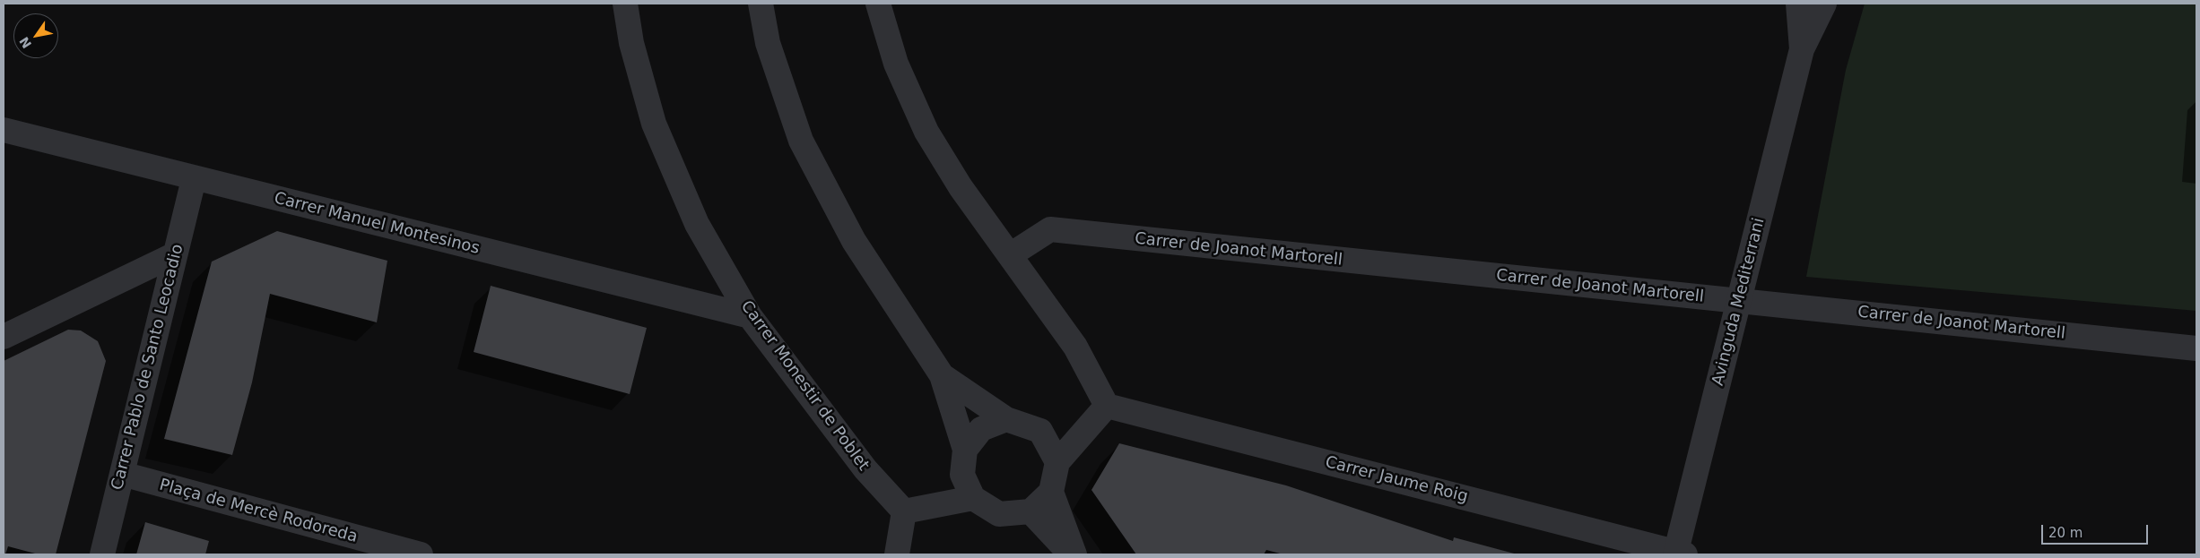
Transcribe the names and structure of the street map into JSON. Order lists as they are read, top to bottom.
{
  "streets": {
    "street": [
      "Carrer Manuel Montesinos",
      "Carrer de Joanot Martorell",
      "Avinguda Mediterrani",
      "Carrer Pablo de Santo Leocadio",
      "Carrer Monestir de Poblet",
      "Carrer Jaume Roig",
      "Plaça de Mercè Rodoreda"
    ]
  },
  "crossings": [
    ["Carrer Manuel Montesinos", "Carrer Pablo de Santo Leocadio"],
    ["Carrer Manuel Montesinos", "Carrer Monestir de Poblet"],
    ["Carrer de Joanot Martorell", "Avinguda Mediterrani"],
    ["Avinguda Mediterrani", "Carrer Jaume Roig"],
    ["Carrer Pablo de Santo Leocadio", "Plaça de Mercè Rodoreda"]
  ],
  "scale_bar": "20 m",
  "north": "bottom left"
}
